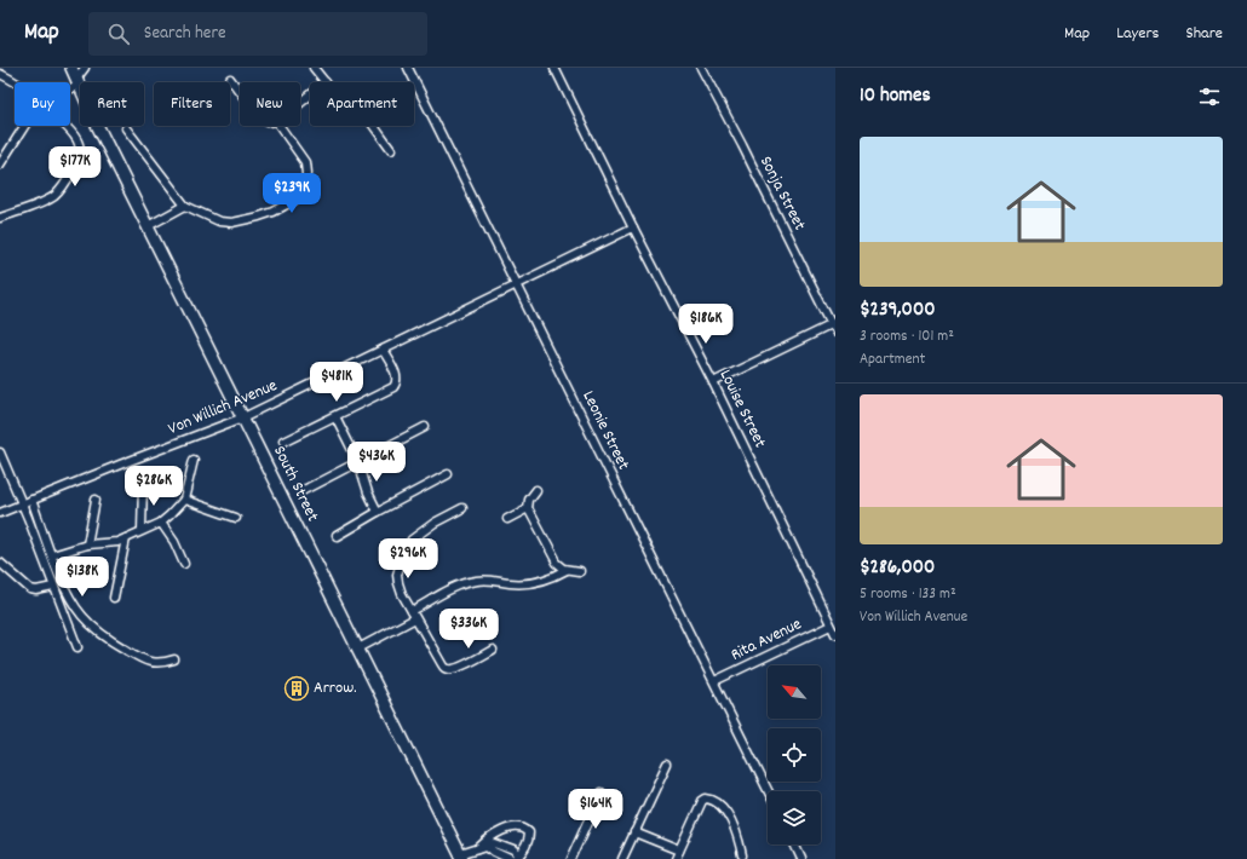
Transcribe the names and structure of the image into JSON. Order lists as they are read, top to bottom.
{
  "streets": {
    "street": [
      "Sonja Street",
      "Von Willich Avenue",
      "Louise Street",
      "Leonie Street",
      "South Street",
      "Rita Avenue"
    ]
  },
  "crossings": [
    ["Von Willich Avenue", "Louise Street"],
    ["Von Willich Avenue", "Leonie Street"],
    ["Von Willich Avenue", "South Street"],
    ["Louise Street", "Rita Avenue"],
    ["Leonie Street", "Rita Avenue"]
  ],
  "places": {
    "building": ["Arrow."]
  },
  "north": "top left",
  "page": {
    "header": "Map",
    "search": "Search here",
    "nav": ["Map", "Layers", "Share"],
    "heading": "10 homes",
    "chip": [
      "Buy",
      "Rent",
      "Filters",
      "New",
      "Apartment"
    ],
    "list": [
      {
        "name": "$239,000",
        "note": "3 rooms · 101 m² · Apartment"
      },
      {
        "name": "$286,000",
        "note": "5 rooms · 133 m² · Von Willich Avenue"
      }
    ],
    "price": [
      "$177K",
      "$239K",
      "$186K",
      "$481K",
      "$436K",
      "$286K",
      "$296K",
      "$138K",
      "$336K",
      "$164K"
    ]
  }
}
